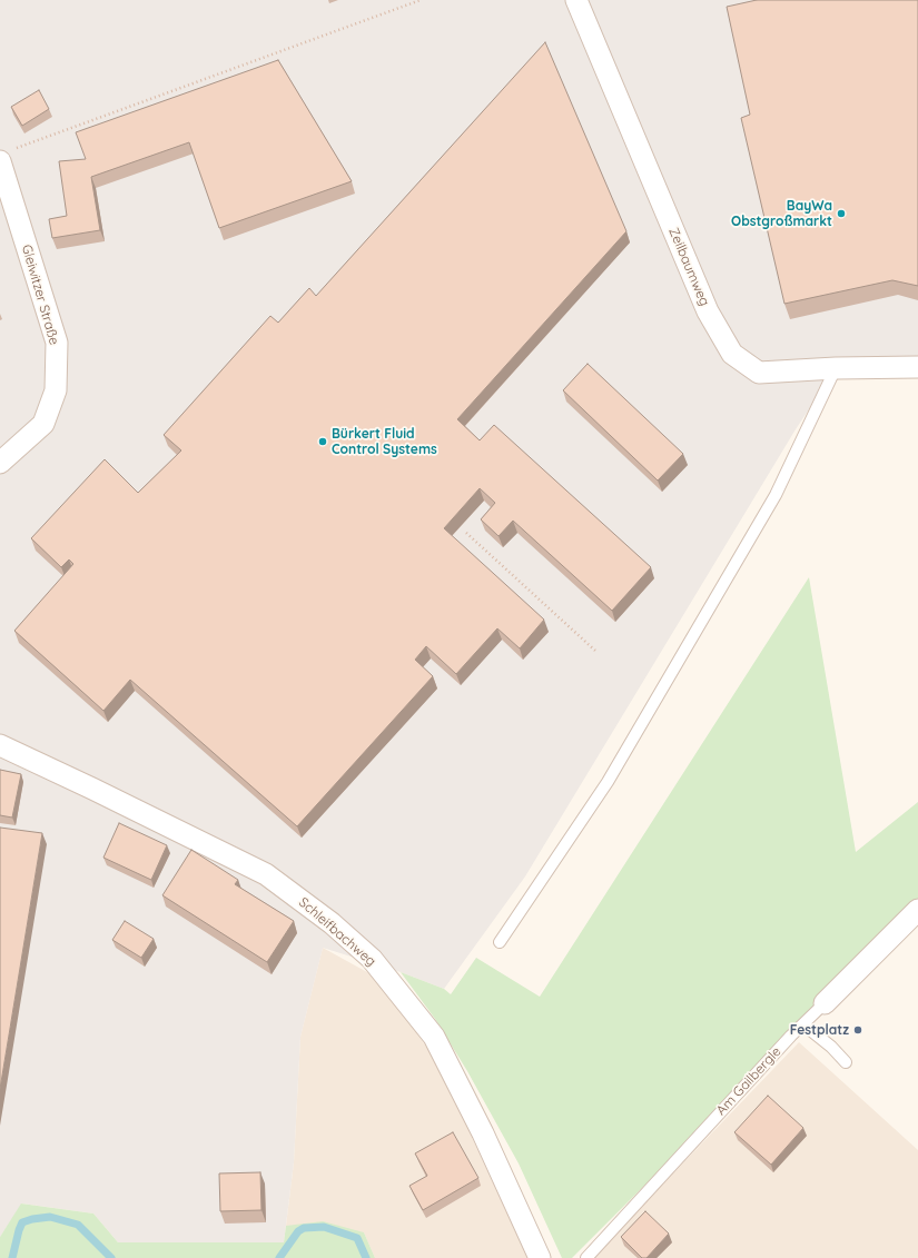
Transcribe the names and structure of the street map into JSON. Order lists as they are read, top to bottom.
{
  "streets": {
    "street": [
      "Zeilbaumweg",
      "Gleiwitzer Straße",
      "Schleifbachweg",
      "Am Gailbergle"
    ]
  },
  "places": ["BayWa Obstgroßmarkt", "Bürkert Fluid Control Systems", "Festplatz"]
}
